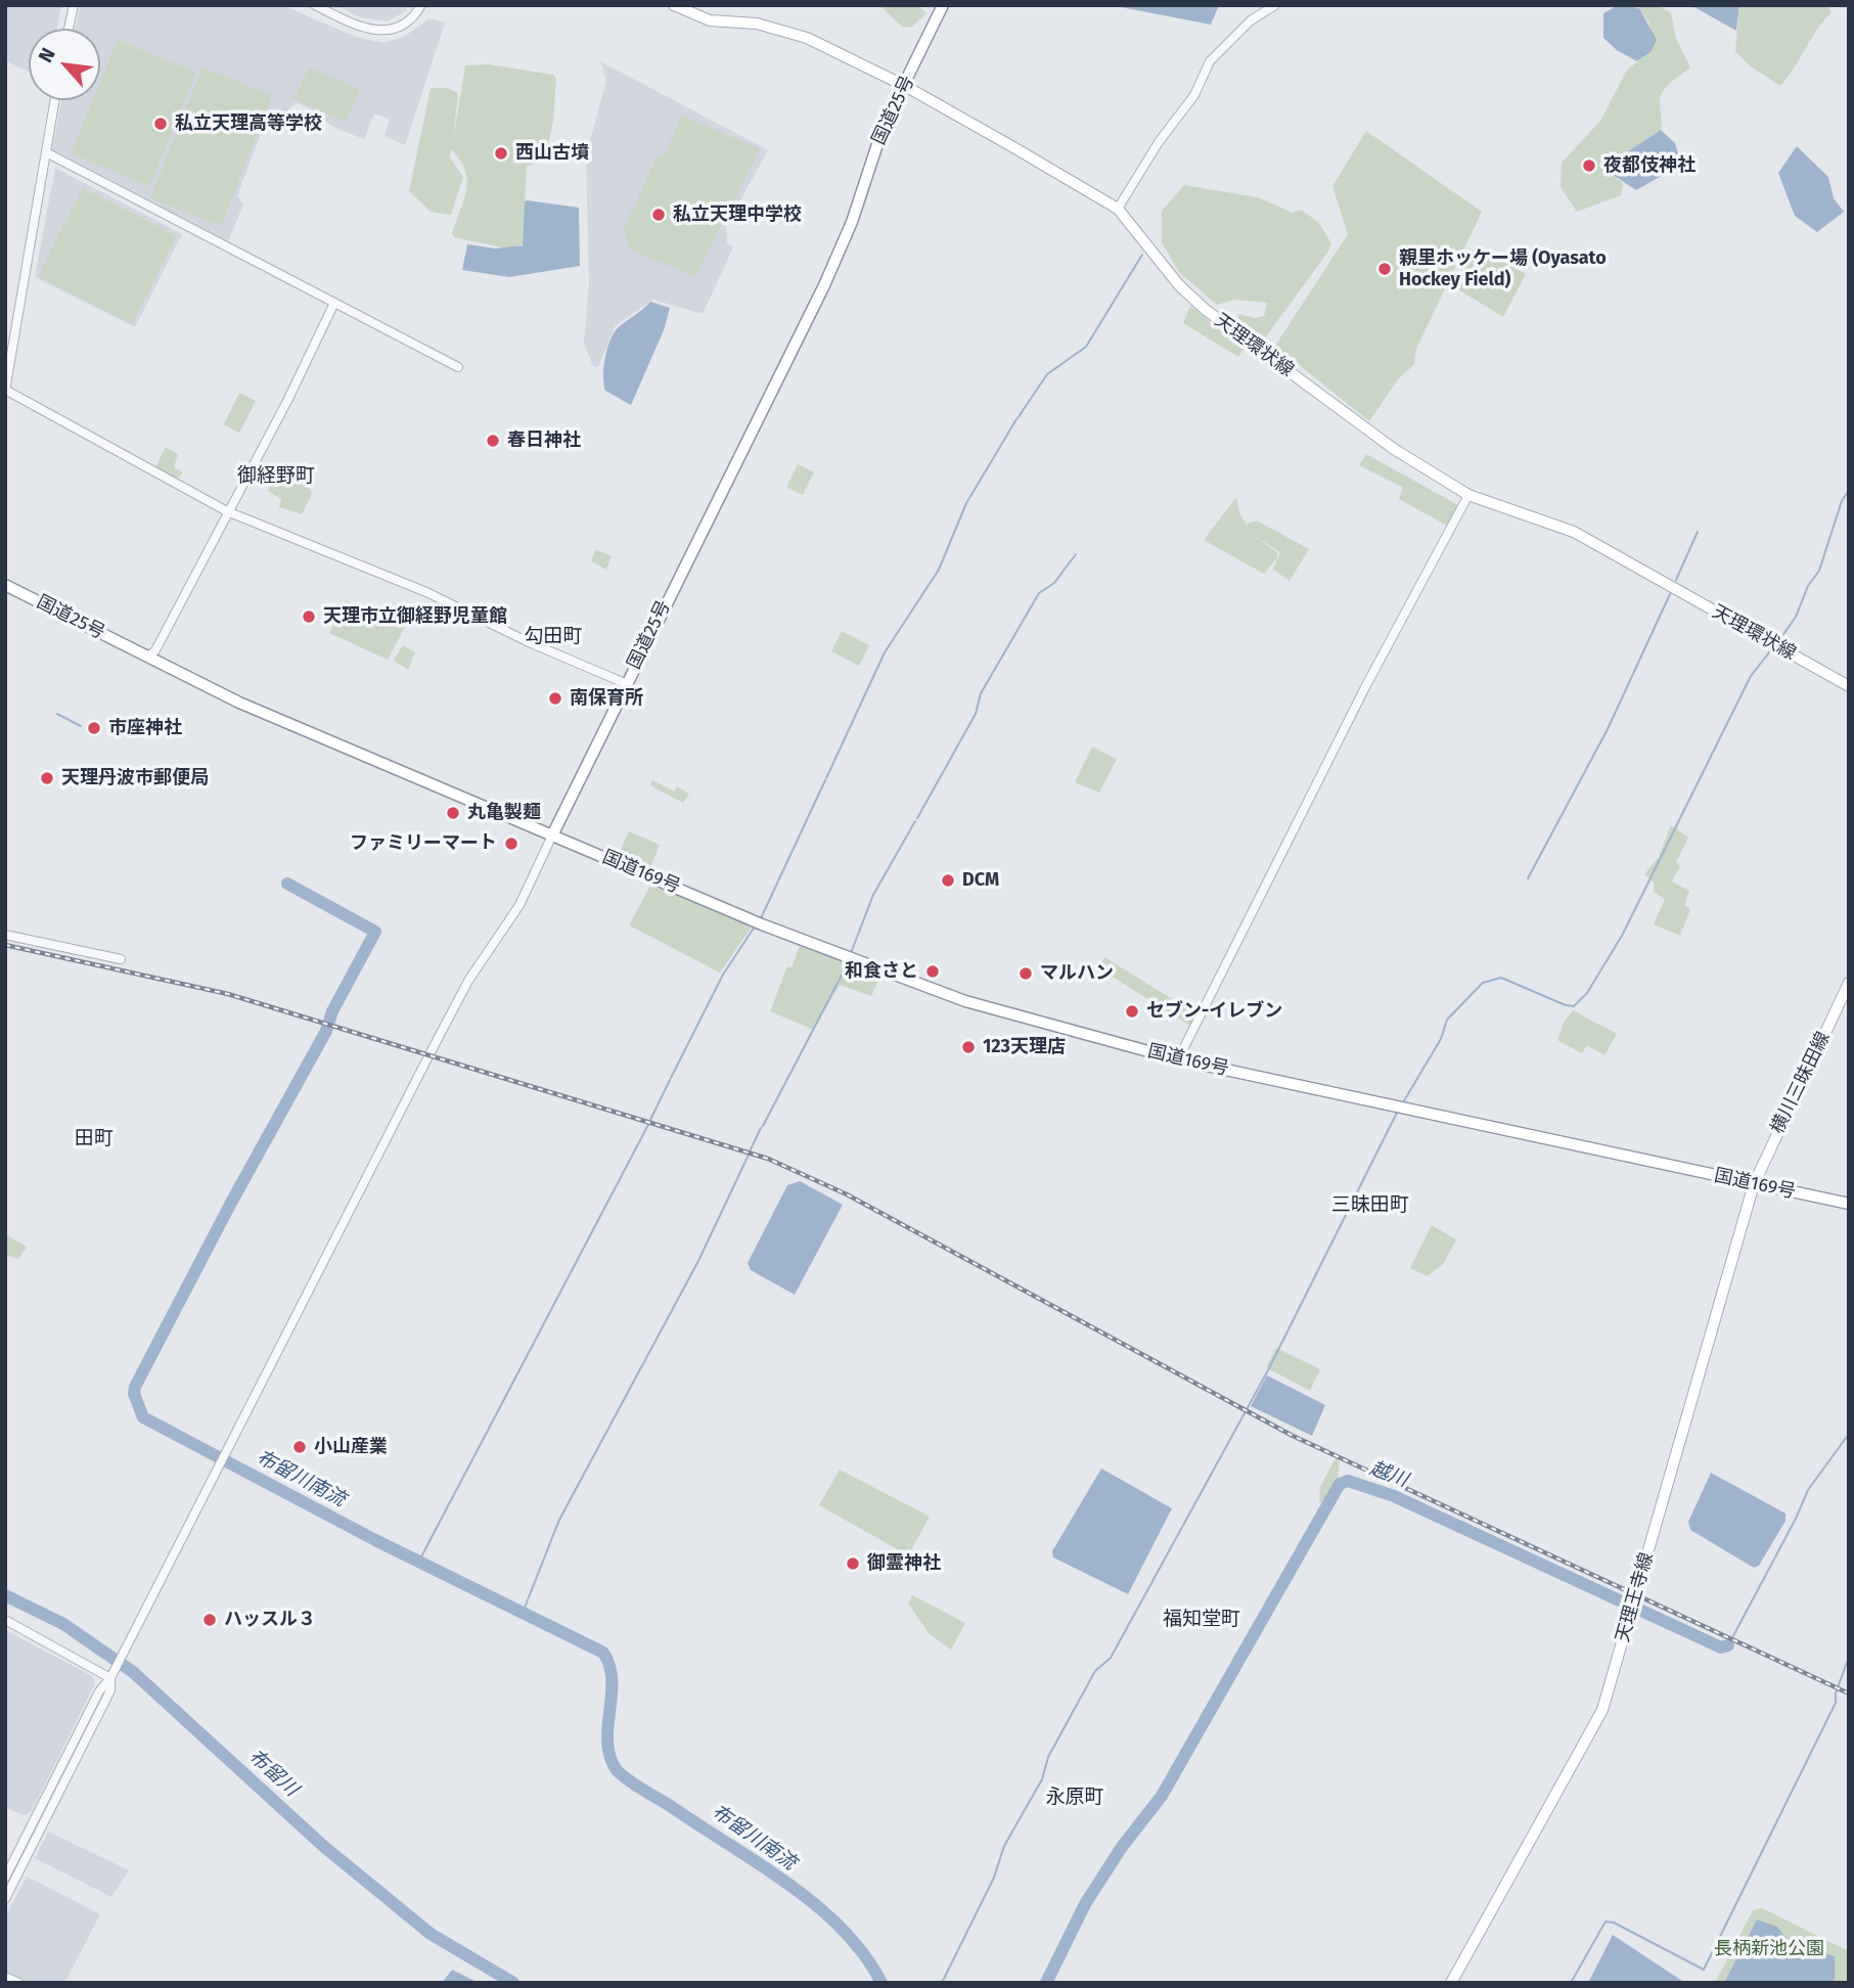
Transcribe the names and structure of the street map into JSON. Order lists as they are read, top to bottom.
{
  "streets": {
    "highway": ["国道25号", "国道169号"],
    "main road": ["天理環状線", "横川三昧田線", "天理王寺線"]
  },
  "crossings": [
    ["国道25号", "天理環状線"],
    ["国道25号", "国道169号"],
    ["国道169号", "横川三昧田線"],
    ["国道169号", "天理王寺線"],
    ["横川三昧田線", "天理王寺線"]
  ],
  "districts": [
    "御経野町",
    "勾田町",
    "田町",
    "三昧田町",
    "福知堂町",
    "永原町"
  ],
  "water": ["越川", "布留川南流", "布留川"],
  "parks": ["長柄新池公園"],
  "places": [
    "私立天理高等学校",
    "西山古墳",
    "夜都伎神社",
    "私立天理中学校",
    "親里ホッケー場 (Oyasato Hockey Field)",
    "春日神社",
    "天理市立御経野児童館",
    "南保育所",
    "市座神社",
    "天理丹波市郵便局",
    "丸亀製麺",
    "ファミリーマート",
    "DCM",
    "和食さと",
    "マルハン",
    "セブン-イレブン",
    "123天理店",
    "小山産業",
    "御霊神社",
    "ハッスル３"
  ],
  "north": "top left"
}
